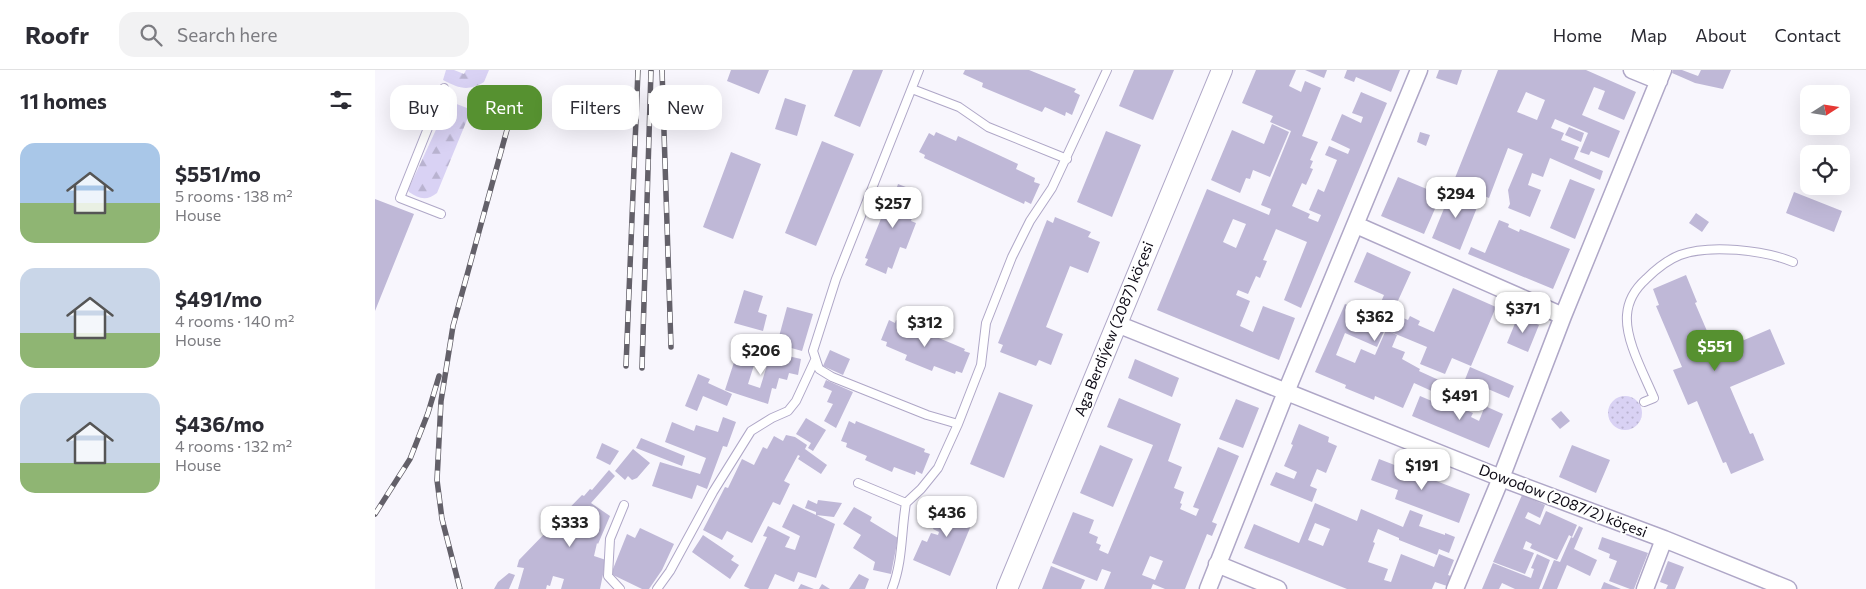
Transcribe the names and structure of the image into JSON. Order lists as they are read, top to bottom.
{
  "streets": {
    "street": ["Aga Berdiýew (2087) köçesi", "Dowodow (2087/2) köçesi"]
  },
  "crossings": [
    ["Aga Berdiýew (2087) köçesi", "Dowodow (2087/2) köçesi"]
  ],
  "north": "right",
  "page": {
    "header": "Roofr",
    "search": "Search here",
    "nav": [
      "Home",
      "Map",
      "About",
      "Contact"
    ],
    "heading": "11 homes",
    "chip": [
      "Buy",
      "Rent",
      "Filters",
      "New"
    ],
    "list": [
      {
        "name": "$551/mo",
        "note": "5 rooms · 138 m² · House"
      },
      {
        "name": "$491/mo",
        "note": "4 rooms · 140 m² · House"
      },
      {
        "name": "$436/mo",
        "note": "4 rooms · 132 m² · House"
      }
    ],
    "price": [
      "$294",
      "$257",
      "$371",
      "$362",
      "$312",
      "$551",
      "$206",
      "$491",
      "$191",
      "$436",
      "$333"
    ]
  }
}
